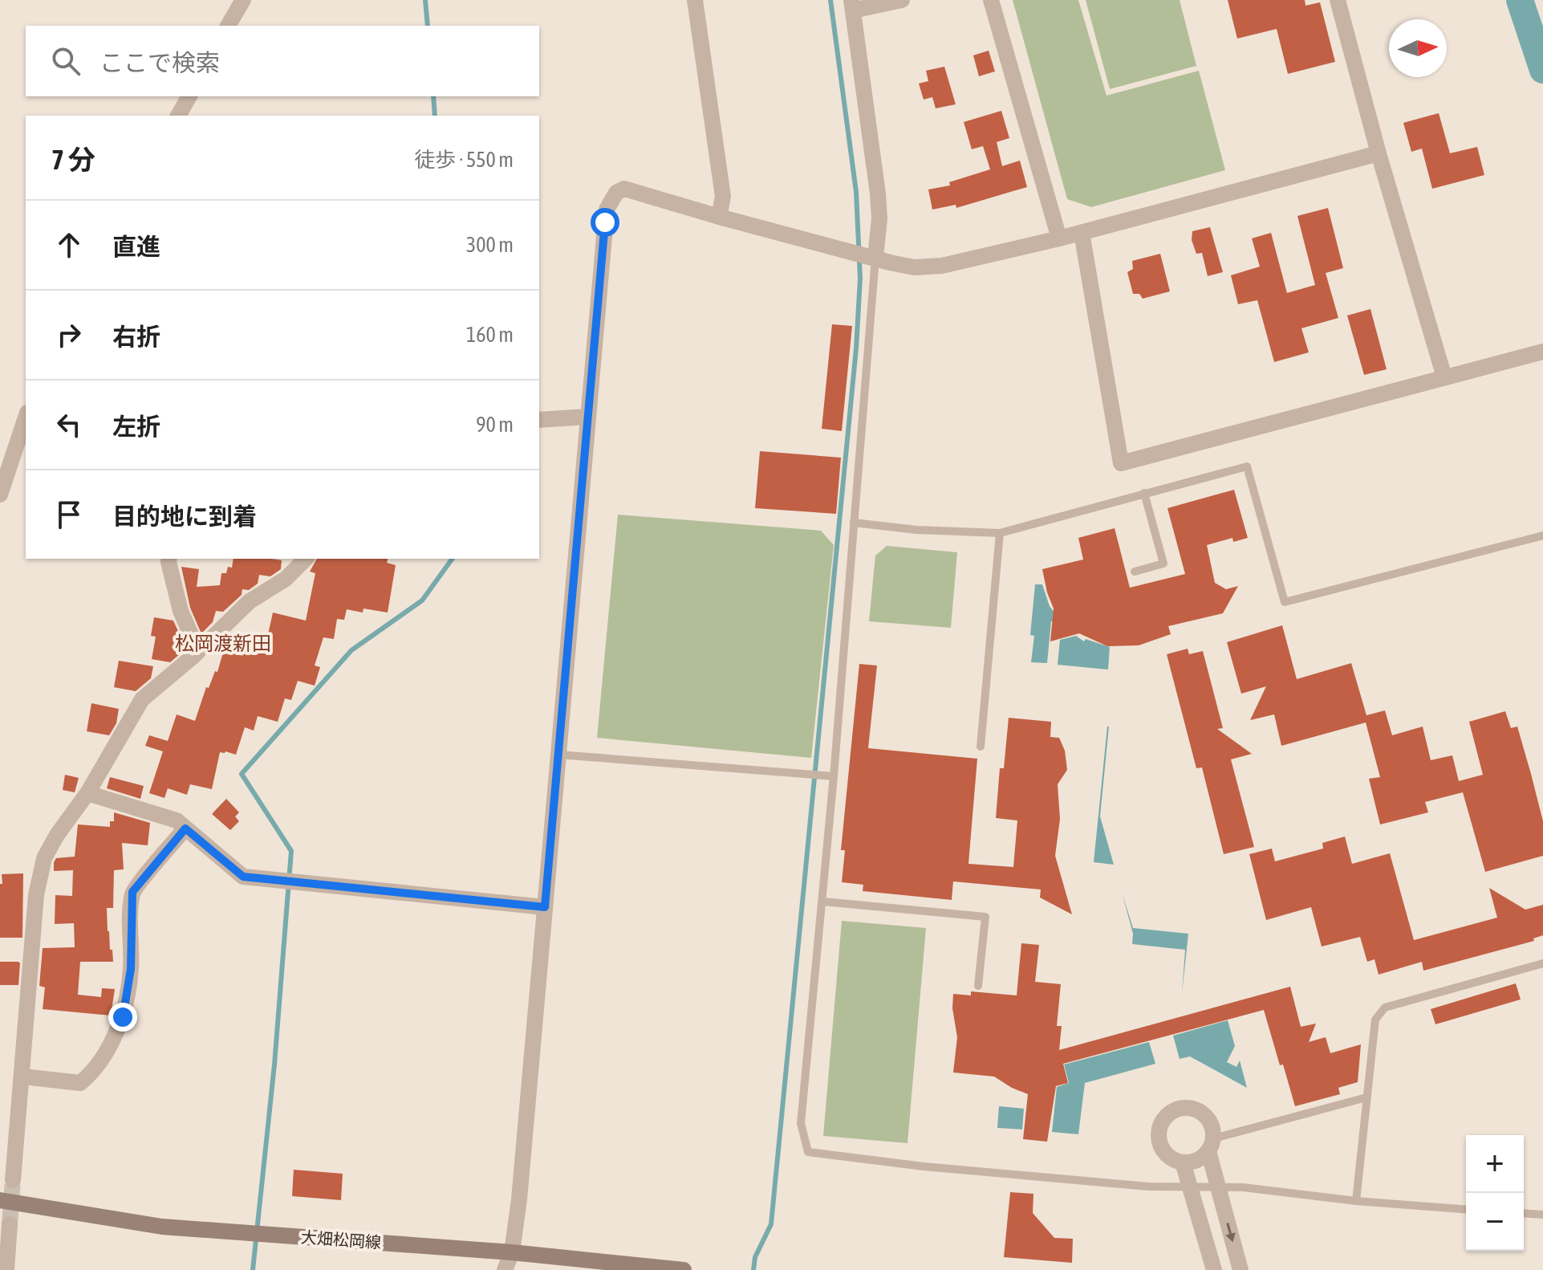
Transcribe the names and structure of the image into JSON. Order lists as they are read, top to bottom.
{
  "streets": {
    "main road": ["大畑松岡線"]
  },
  "districts": ["松岡渡新田"],
  "north": "right",
  "page": {
    "search": "ここで検索",
    "heading": ["7 分", "徒歩 · 550 m"],
    "list": [
      ["直進", "300 m"],
      ["右折", "160 m"],
      ["左折", "90 m"],
      "目的地に到着"
    ],
    "map_buttons": ["+", "−"]
  }
}
